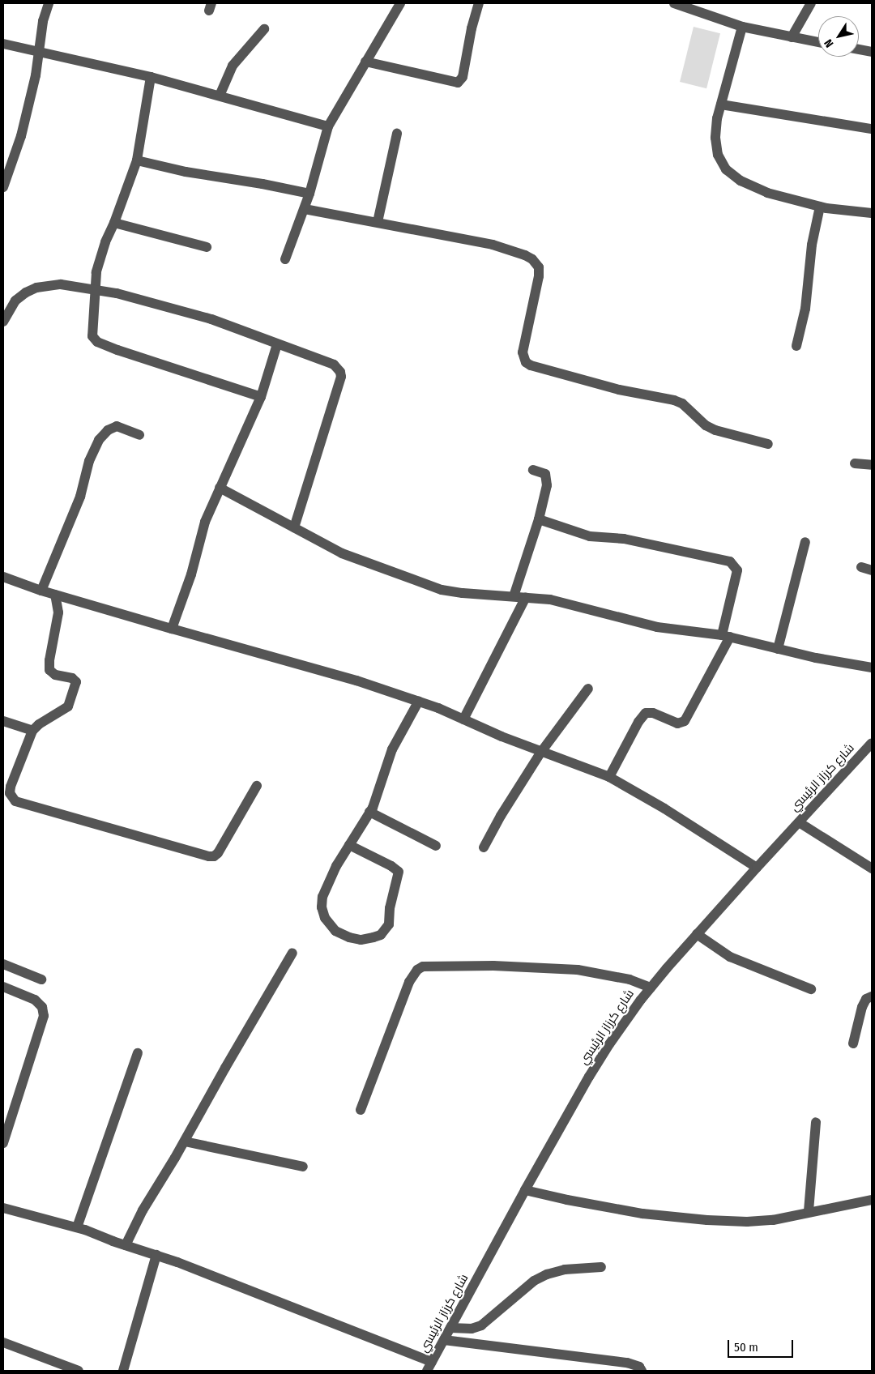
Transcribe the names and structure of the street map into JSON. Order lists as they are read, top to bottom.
{
  "streets": {
    "street": ["شارع كرزاز الرئيسي"]
  },
  "scale_bar": "50 m",
  "north": "bottom left"
}
